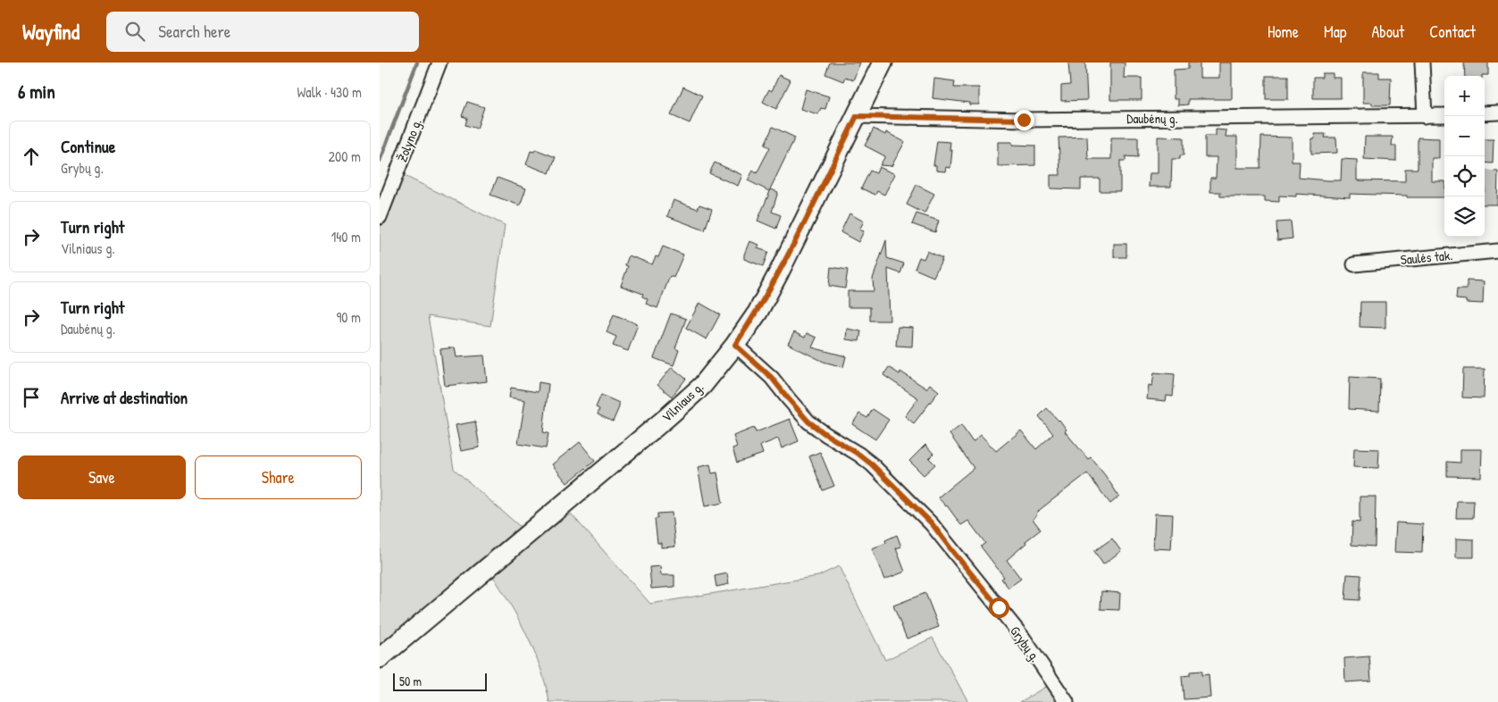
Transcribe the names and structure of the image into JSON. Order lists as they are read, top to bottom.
{
  "streets": {
    "main road": ["Vilniaus g."],
    "street": [
      "Daubėnų g.",
      "Žolyno g.",
      "Saulės tak.",
      "Grybų g."
    ]
  },
  "crossings": [
    ["Daubėnų g.", "Vilniaus g."],
    ["Vilniaus g.", "Grybų g."]
  ],
  "scale_bar": "50 m",
  "page": {
    "header": "Wayfind",
    "search": "Search here",
    "nav": [
      "Home",
      "Map",
      "About",
      "Contact"
    ],
    "heading": ["6 min", "Walk · 430 m"],
    "map_buttons": ["+", "−"],
    "list": [
      ["Continue", "Grybų g.", "200 m"],
      ["Turn right", "Vilniaus g.", "140 m"],
      ["Turn right", "Daubėnų g.", "90 m"],
      "Arrive at destination"
    ],
    "buttons": ["Save", "Share"],
    "scale": "50 m"
  }
}
